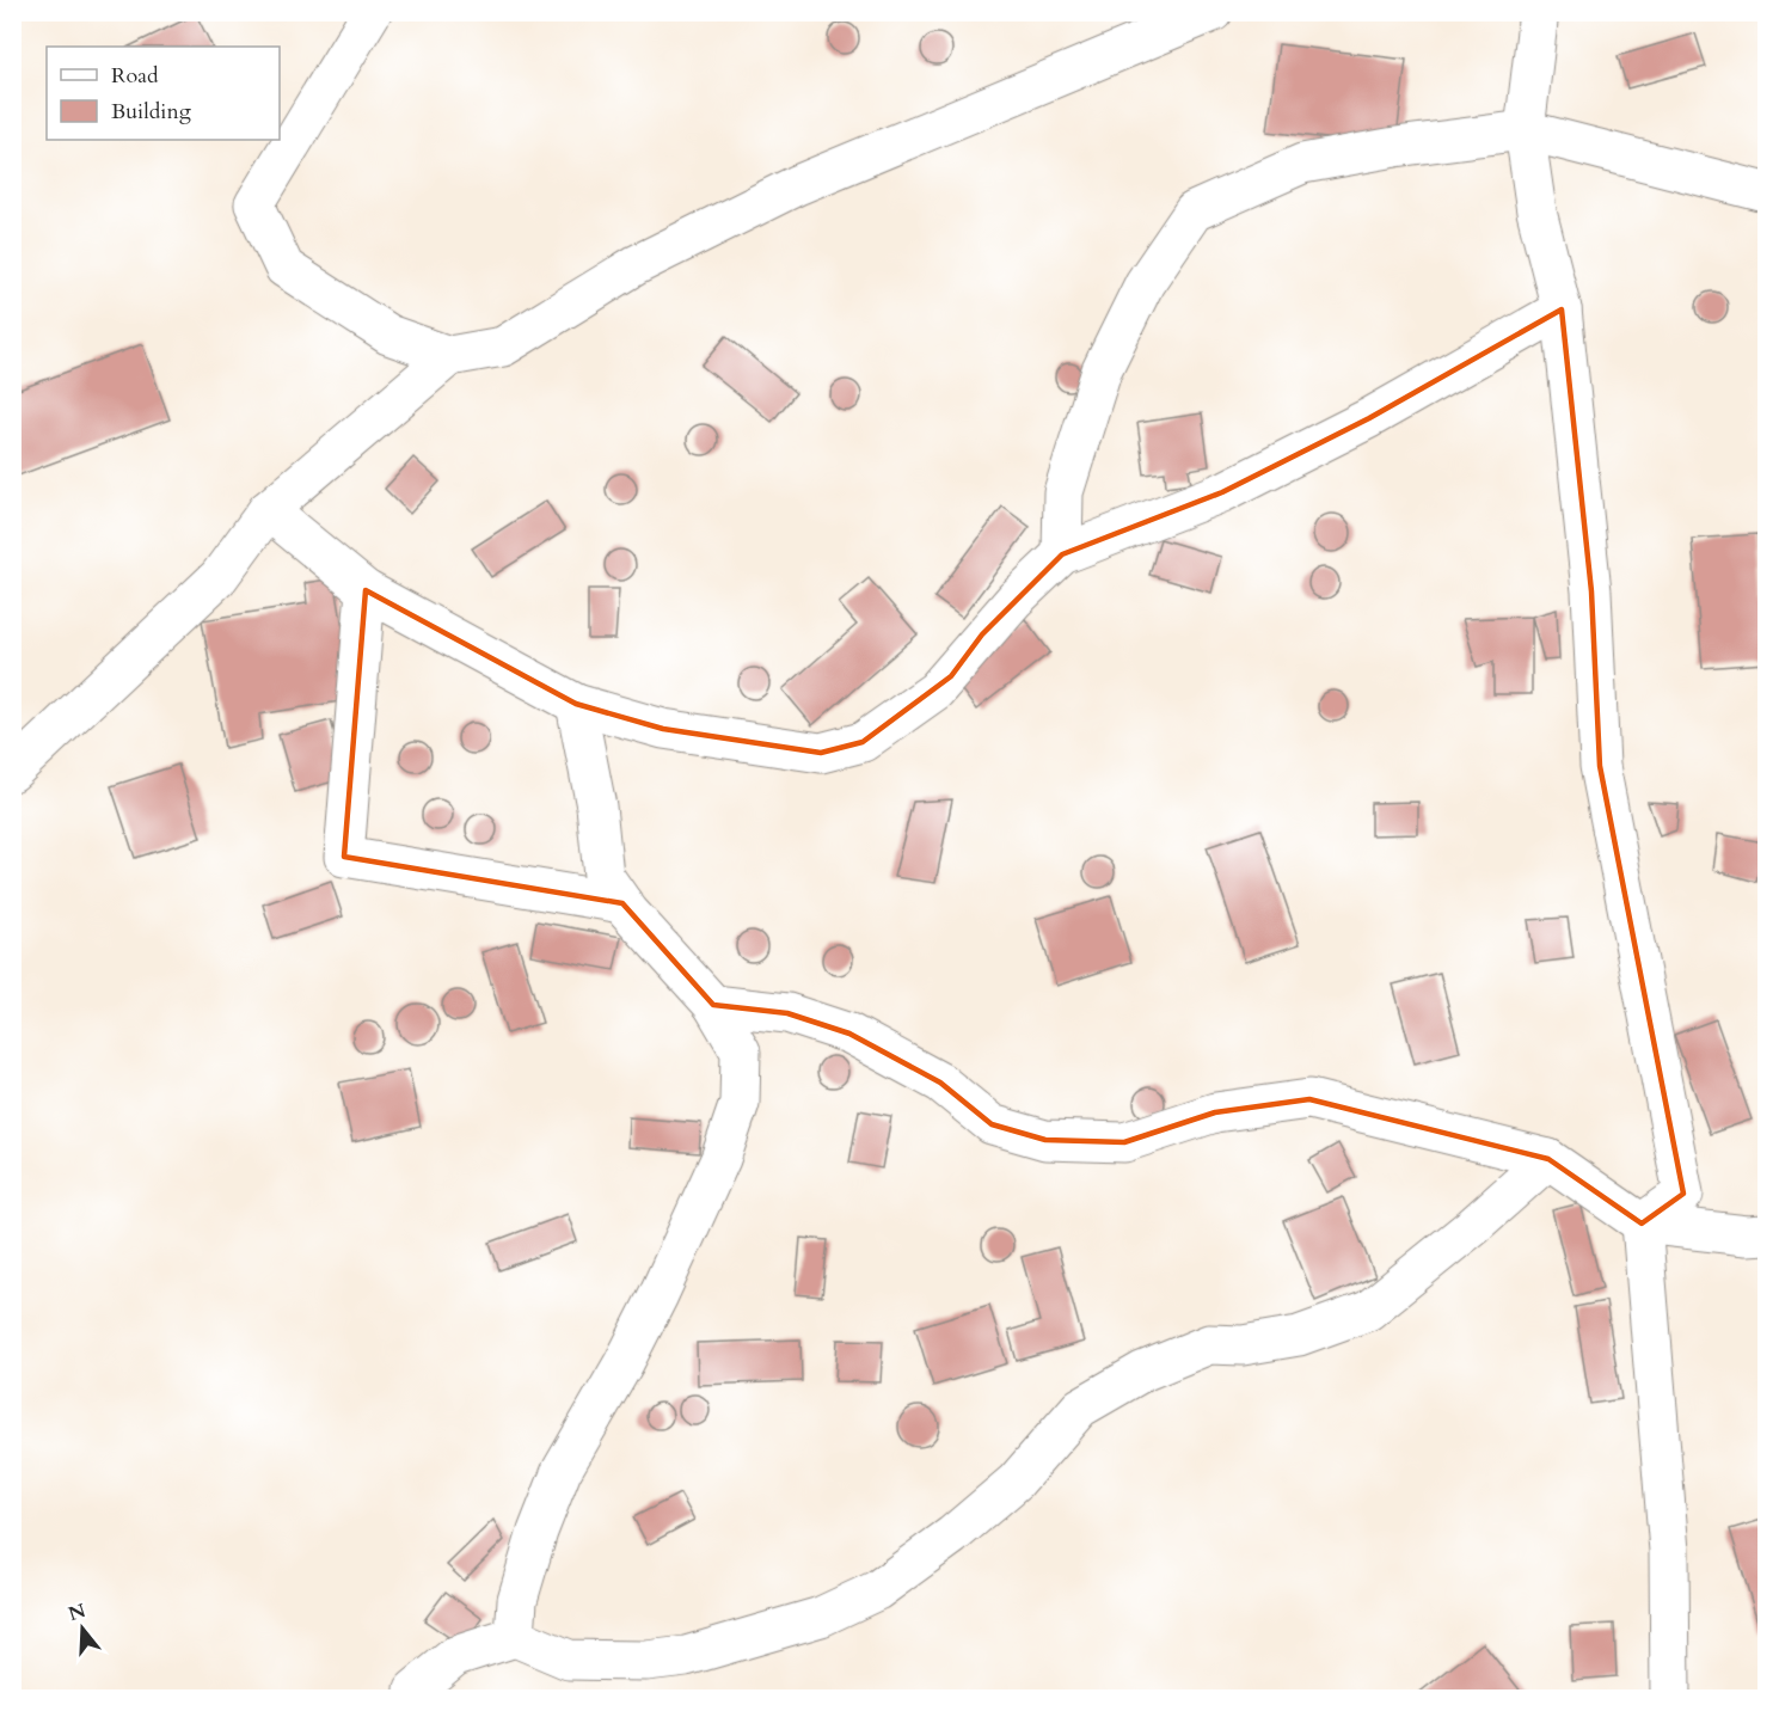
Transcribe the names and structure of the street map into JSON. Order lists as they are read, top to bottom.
{
  "legend": ["Road", "Building"],
  "north": "top"
}
